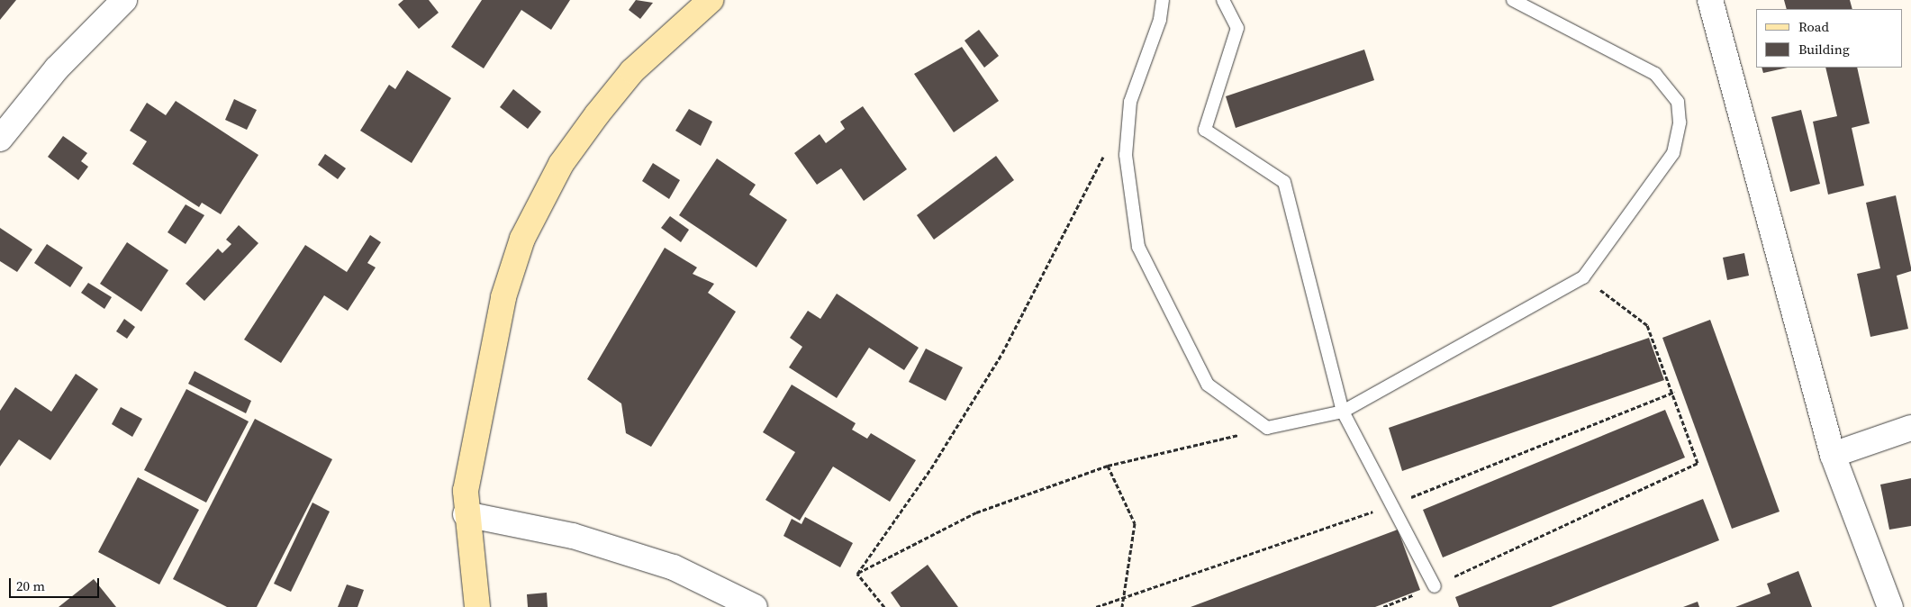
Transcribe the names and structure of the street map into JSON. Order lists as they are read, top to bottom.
{
  "legend": ["Road", "Building"],
  "scale_bar": "20 m"
}
